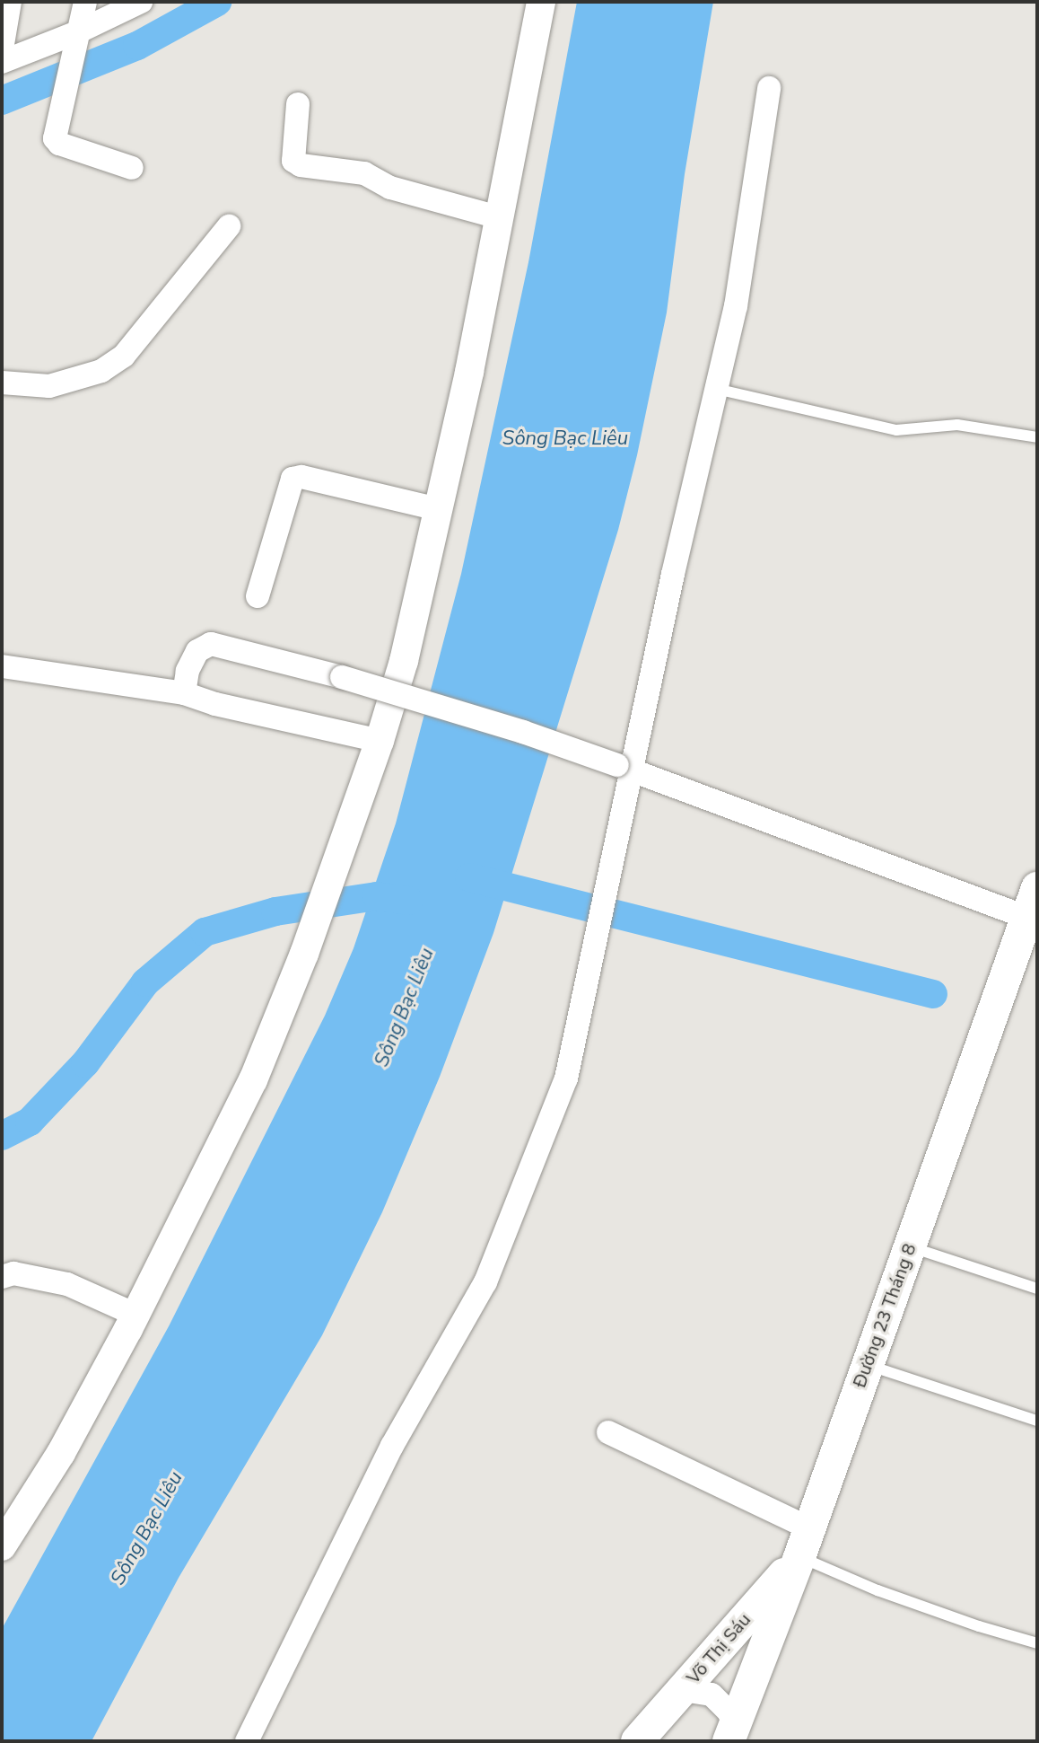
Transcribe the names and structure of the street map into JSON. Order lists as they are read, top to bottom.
{
  "streets": {
    "main road": ["Đường 23 Tháng 8", "Võ Thị Sáu"]
  },
  "crossings": [
    ["Đường 23 Tháng 8", "Võ Thị Sáu"]
  ],
  "water": ["Sông Bạc Liêu"]
}
